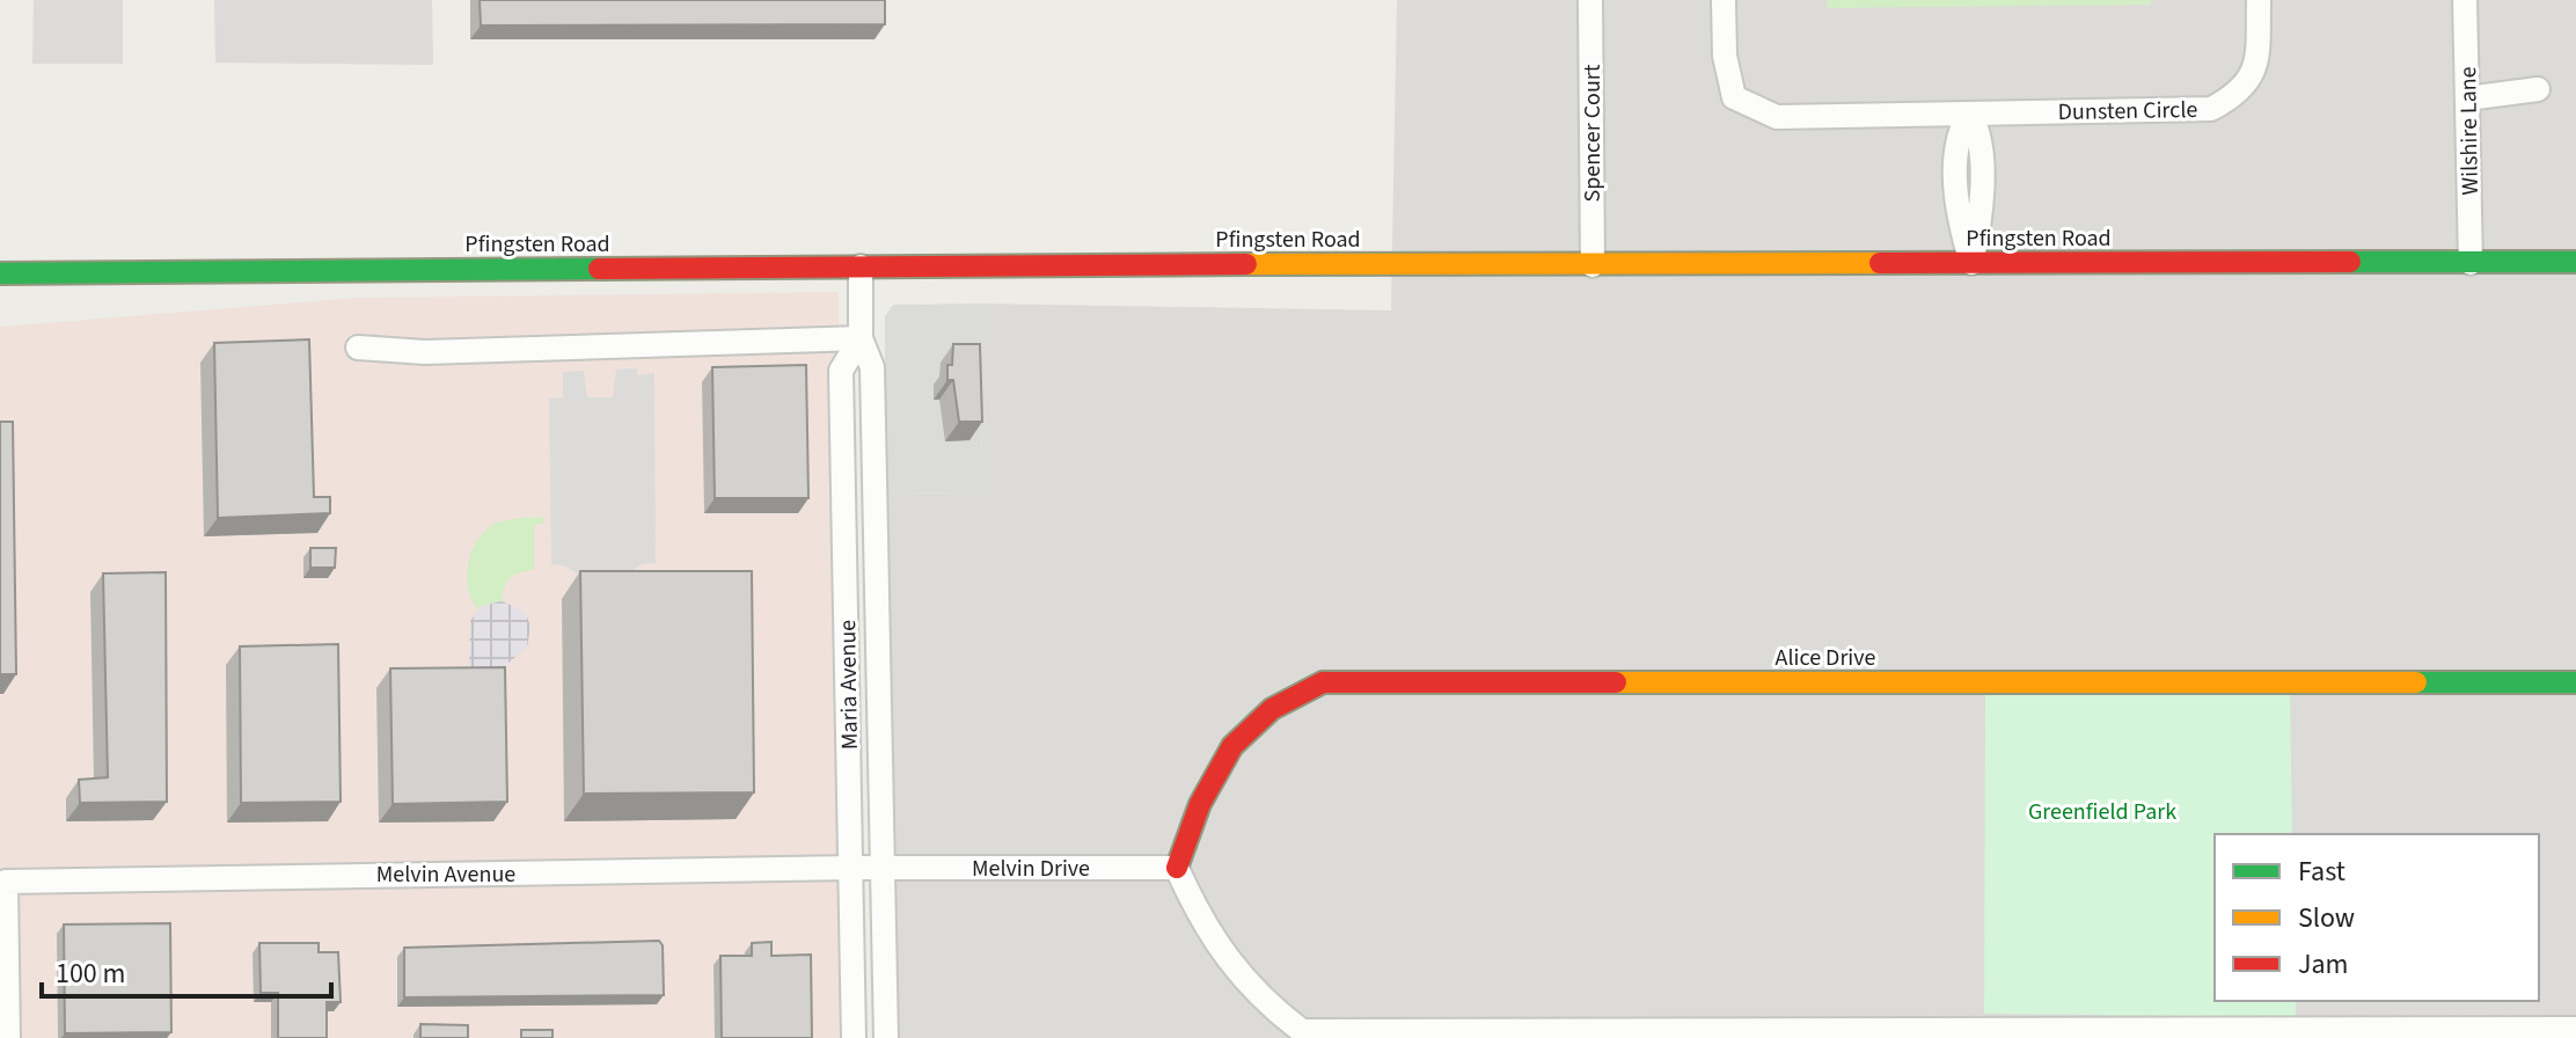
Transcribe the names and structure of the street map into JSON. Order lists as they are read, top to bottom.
{
  "streets": {
    "main road": ["Pfingsten Road", "Alice Drive"],
    "street": [
      "Dunsten Circle",
      "Wilshire Lane",
      "Spencer Court",
      "Maria Avenue",
      "Melvin Drive",
      "Melvin Avenue"
    ]
  },
  "crossings": [
    ["Wilshire Lane", "Pfingsten Road"],
    ["Spencer Court", "Pfingsten Road"],
    ["Pfingsten Road", "Maria Avenue"],
    ["Alice Drive", "Melvin Drive"],
    ["Maria Avenue", "Melvin Drive"],
    ["Maria Avenue", "Melvin Avenue"],
    ["Melvin Drive", "Melvin Avenue"]
  ],
  "parks": ["Greenfield Park"],
  "legend": ["Fast", "Slow", "Jam"],
  "scale_bar": "100 m"
}
